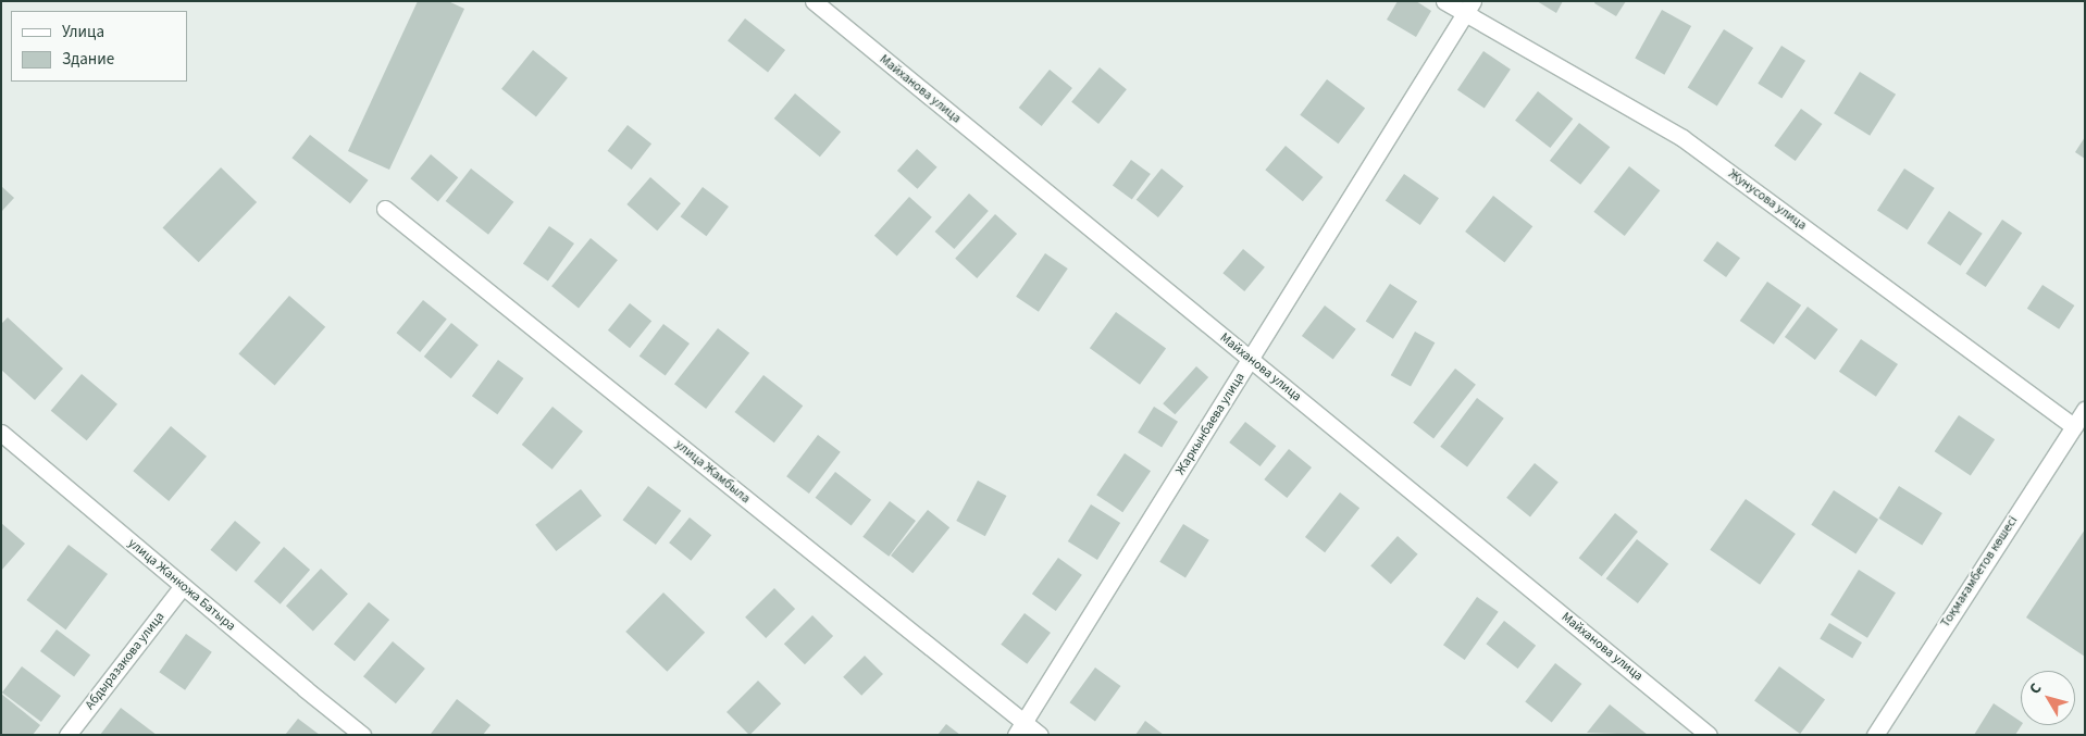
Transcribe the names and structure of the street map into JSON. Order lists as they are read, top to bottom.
{
  "streets": {
    "street": [
      "Майханова улица",
      "Жунусова улица",
      "Жаркынбаева улица",
      "улица Жамбыла",
      "Тоқмағамбетов көшесі",
      "улица Жанкожа Батыра",
      "Абдыразакова улица"
    ]
  },
  "crossings": [
    ["Майханова улица", "Жаркынбаева улица"],
    ["Жунусова улица", "Жаркынбаева улица"],
    ["Жунусова улица", "Тоқмағамбетов көшесі"],
    ["Жаркынбаева улица", "улица Жамбыла"],
    ["улица Жанкожа Батыра", "Абдыразакова улица"]
  ],
  "legend": ["Улица", "Здание"],
  "north": "top left"
}
